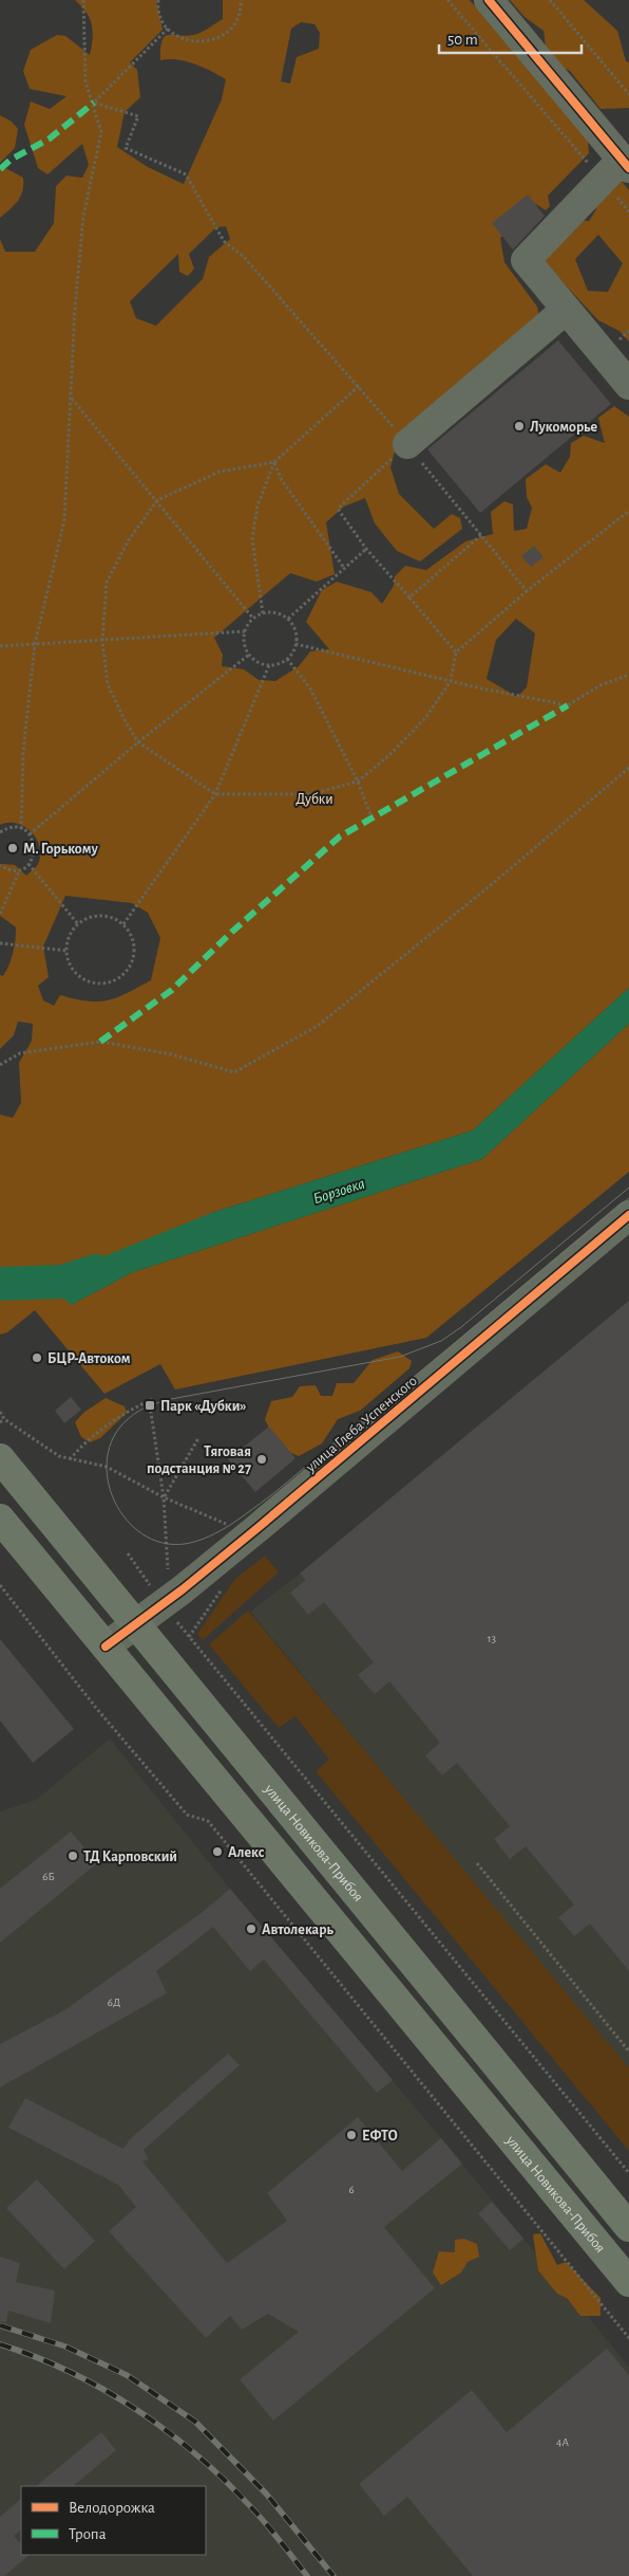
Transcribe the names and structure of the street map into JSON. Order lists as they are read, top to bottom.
{
  "streets": {
    "main road": ["улица Новикова-Прибоя"],
    "street": ["улица Глеба Успенского"]
  },
  "crossings": [
    ["улица Глеба Успенского", "улица Новикова-Прибоя"]
  ],
  "water": ["Борзовка"],
  "parks": ["Дубки"],
  "places": {
    "other": [
      "Лукоморье",
      "М. Горькому",
      "БЦР-Автоком",
      "Тяговая подстанция № 27",
      "Алекс",
      "ТД Карповский",
      "Автолекарь",
      "ЕФТО"
    ],
    "transit": ["Парк «Дубки»"]
  },
  "house_numbers": [
    "13",
    "6Б",
    "6Д",
    "6",
    "4А"
  ],
  "legend": ["Велодорожка", "Тропа"],
  "scale_bar": "50 m"
}
